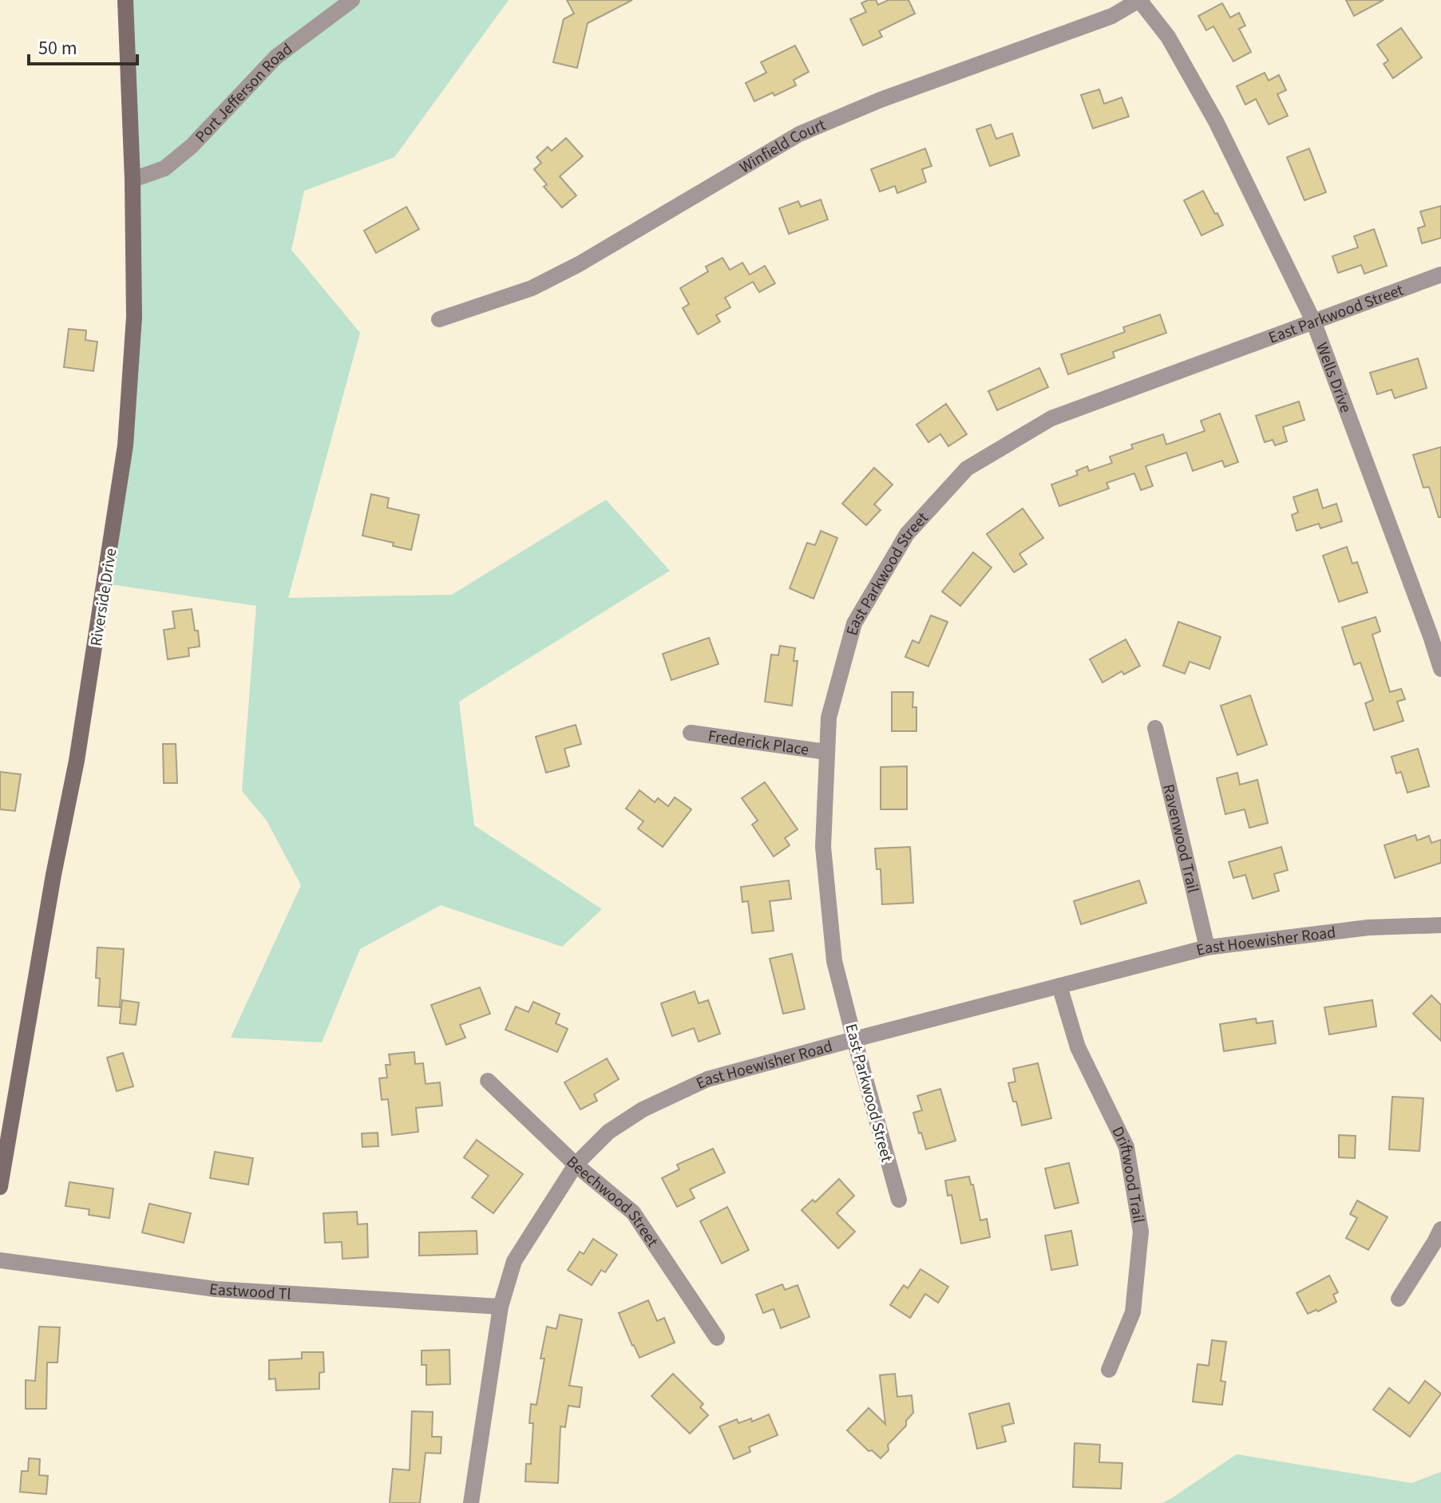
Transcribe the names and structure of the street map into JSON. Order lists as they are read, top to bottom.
{
  "streets": {
    "main road": ["Riverside Drive"],
    "street": [
      "Port Jefferson Road",
      "Winfield Court",
      "East Parkwood Street",
      "Wells Drive",
      "Frederick Place",
      "Ravenwood Trail",
      "East Hoewisher Road",
      "Driftwood Trail",
      "Beechwood Street",
      "Eastwood Tl"
    ]
  },
  "crossings": [
    ["Port Jefferson Road", "Riverside Drive"],
    ["Winfield Court", "Wells Drive"],
    ["East Parkwood Street", "Wells Drive"],
    ["East Parkwood Street", "Frederick Place"],
    ["East Parkwood Street", "East Hoewisher Road"],
    ["Ravenwood Trail", "East Hoewisher Road"],
    ["East Hoewisher Road", "Driftwood Trail"],
    ["East Hoewisher Road", "Beechwood Street"],
    ["East Hoewisher Road", "Eastwood Tl"]
  ],
  "scale_bar": "50 m"
}
